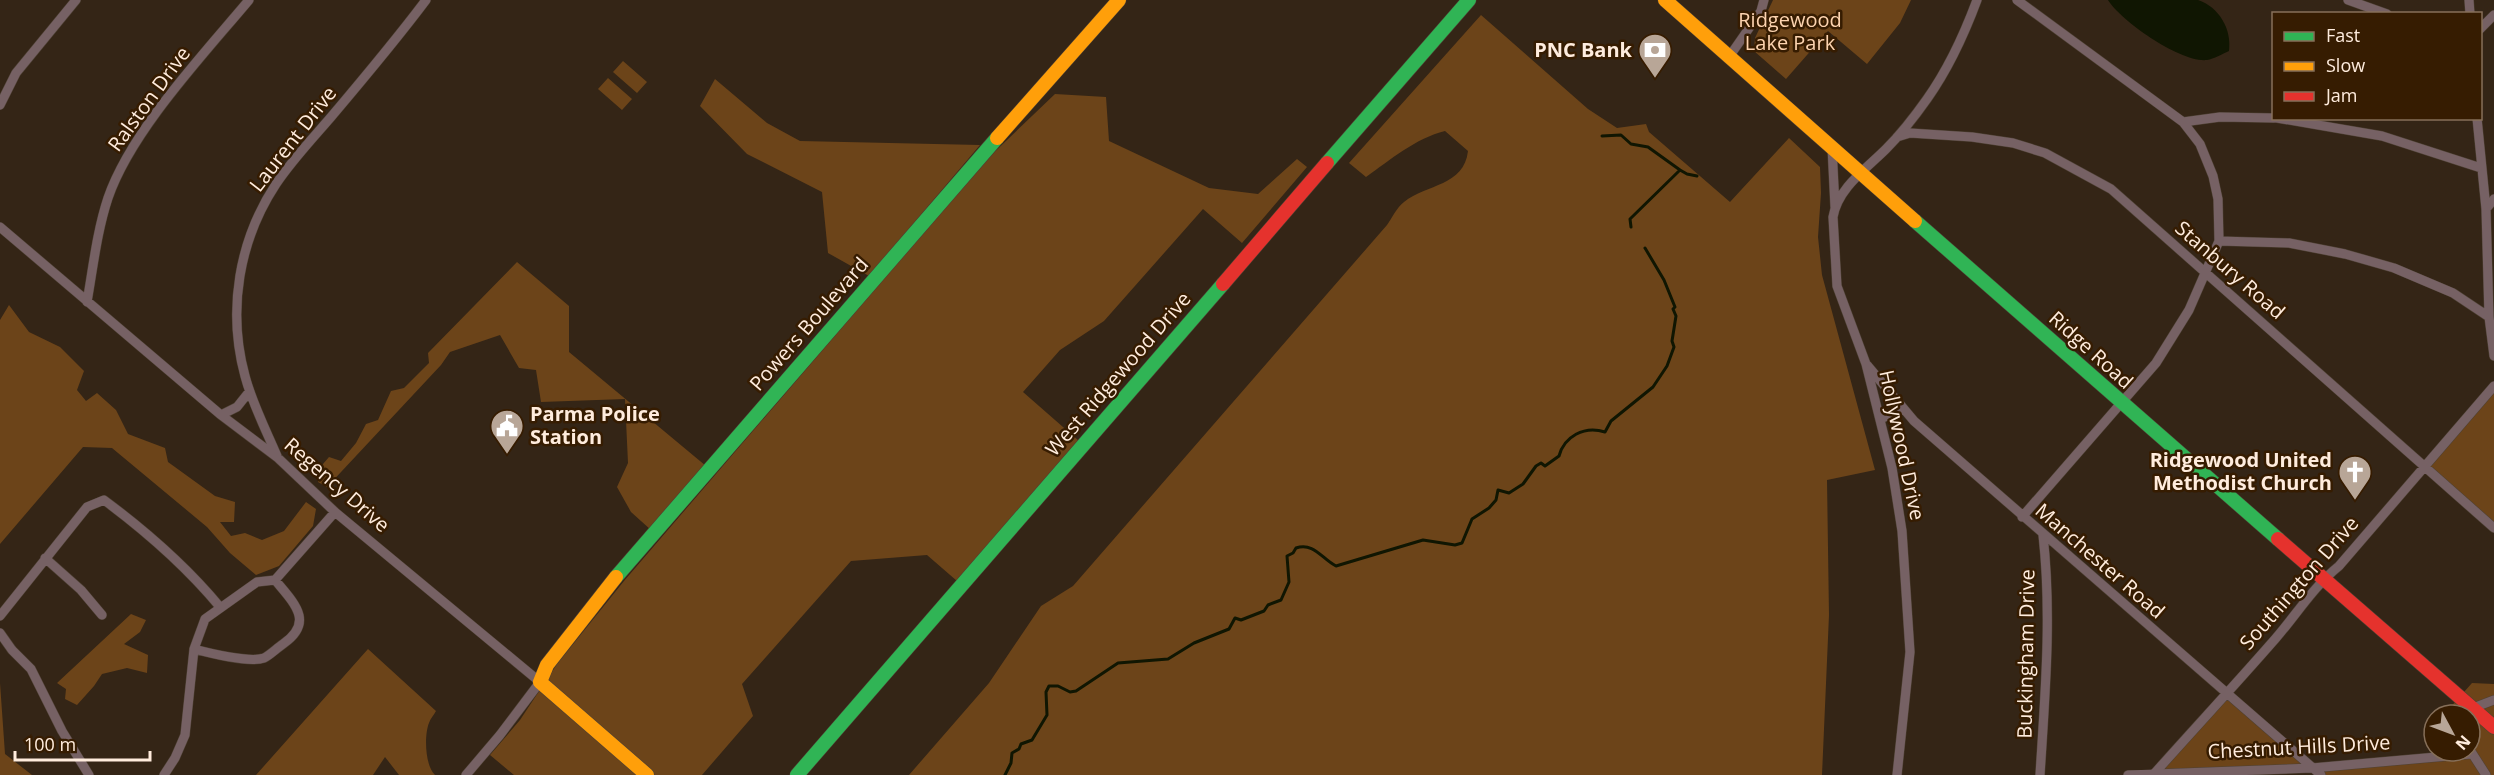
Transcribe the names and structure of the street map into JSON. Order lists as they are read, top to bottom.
{
  "streets": {
    "main road": [
      "Powers Boulevard",
      "Ridge Road",
      "West Ridgewood Drive",
      "Regency Drive"
    ],
    "street": [
      "Ralston Drive",
      "Laurent Drive",
      "Stanbury Road",
      "Hollywood Drive",
      "Manchester Road",
      "Southington Drive",
      "Buckingham Drive",
      "Chestnut Hills Drive"
    ]
  },
  "crossings": [
    ["Ralston Drive", "Regency Drive"],
    ["Laurent Drive", "Regency Drive"],
    ["Stanbury Road", "Southington Drive"],
    ["Powers Boulevard", "Regency Drive"],
    ["Ridge Road", "Hollywood Drive"],
    ["Ridge Road", "Southington Drive"],
    ["Hollywood Drive", "Manchester Road"],
    ["Manchester Road", "Southington Drive"],
    ["Manchester Road", "Buckingham Drive"],
    ["Manchester Road", "Chestnut Hills Drive"],
    ["Southington Drive", "Chestnut Hills Drive"]
  ],
  "parks": ["Ridgewood Lake Park"],
  "places": {
    "bank": ["PNC Bank"],
    "public building": ["Parma Police Station"],
    "church": ["Ridgewood United Methodist Church"]
  },
  "legend": ["Fast", "Slow", "Jam"],
  "scale_bar": "100 m",
  "north": "bottom right"
}
